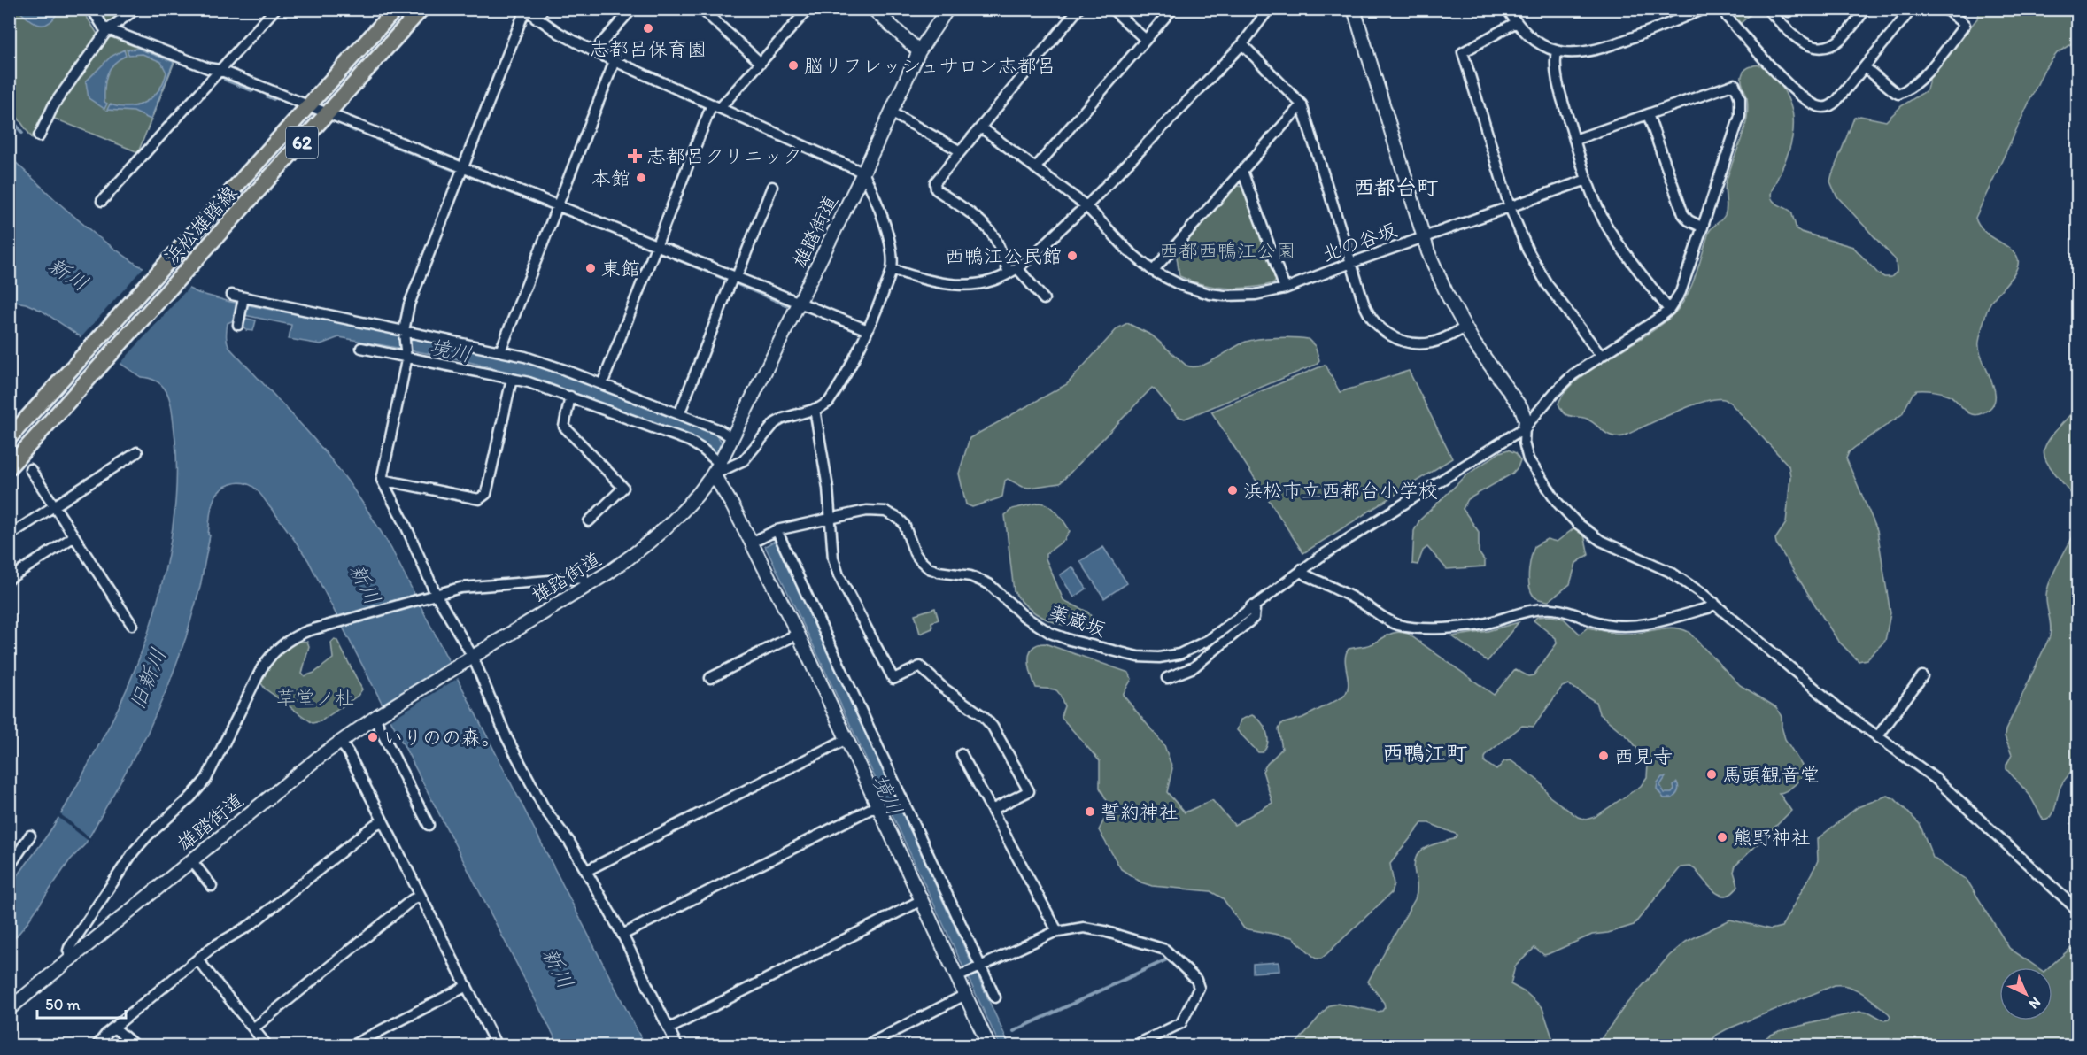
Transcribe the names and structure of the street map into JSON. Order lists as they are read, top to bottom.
{
  "streets": {
    "main road": ["62", "浜松雄踏線"],
    "street": ["雄踏街道", "北の谷坂", "薬蔵坂"]
  },
  "districts": ["西都台町", "西鴨江町"],
  "water": ["新川", "境川", "旧新川"],
  "parks": ["西都西鴨江公園", "草堂ノ杜"],
  "places": {
    "other": [
      "志都呂保育園",
      "脳リフレッシュサロン志都呂",
      "本館",
      "西鴨江公民館",
      "東館",
      "浜松市立西都台小学校",
      "いりのの森。",
      "西見寺",
      "馬頭観音堂",
      "誓約神社",
      "熊野神社"
    ],
    "health": ["志都呂クリニック"]
  },
  "scale_bar": "50 m",
  "north": "bottom right"
}
